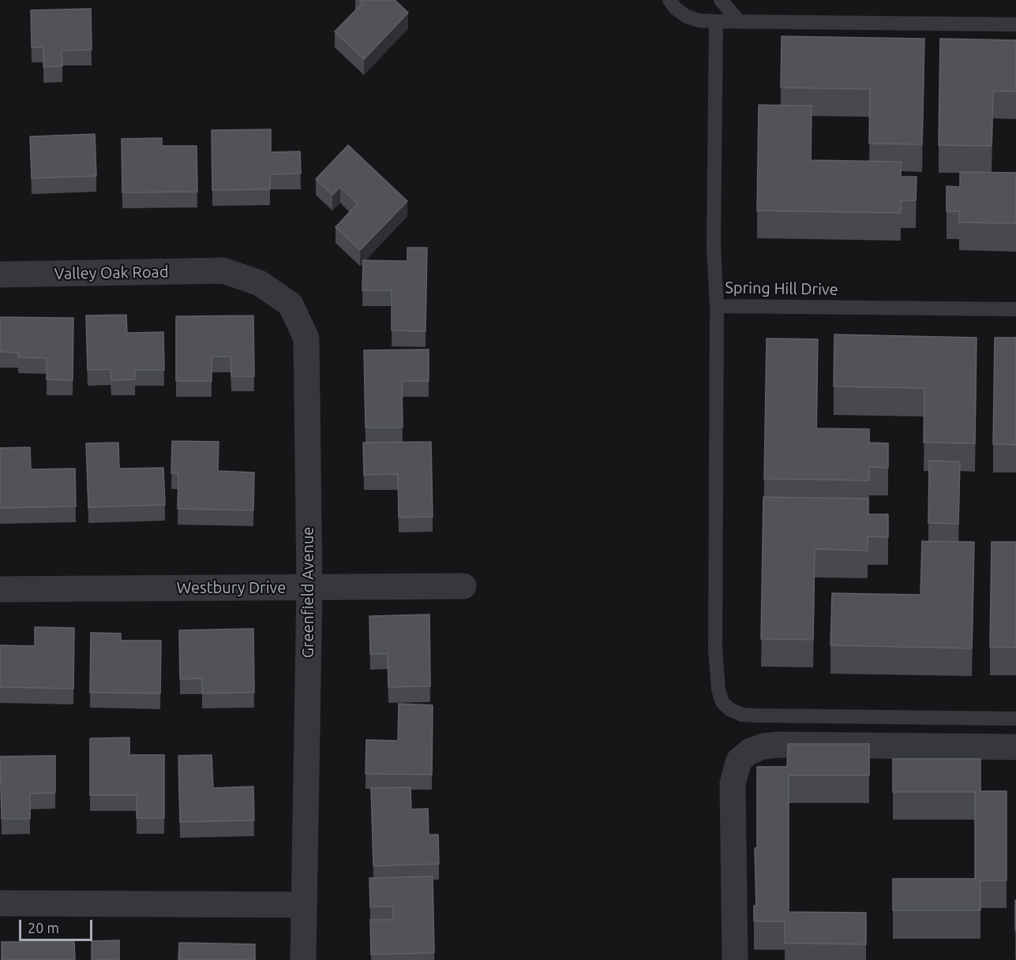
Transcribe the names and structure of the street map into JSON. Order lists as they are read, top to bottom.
{
  "streets": {
    "street": ["Valley Oak Road", "Westbury Drive", "Greenfield Avenue"],
    "lane": ["Spring Hill Drive"]
  },
  "crossings": [
    ["Valley Oak Road", "Greenfield Avenue"],
    ["Westbury Drive", "Greenfield Avenue"]
  ],
  "scale_bar": "20 m"
}
